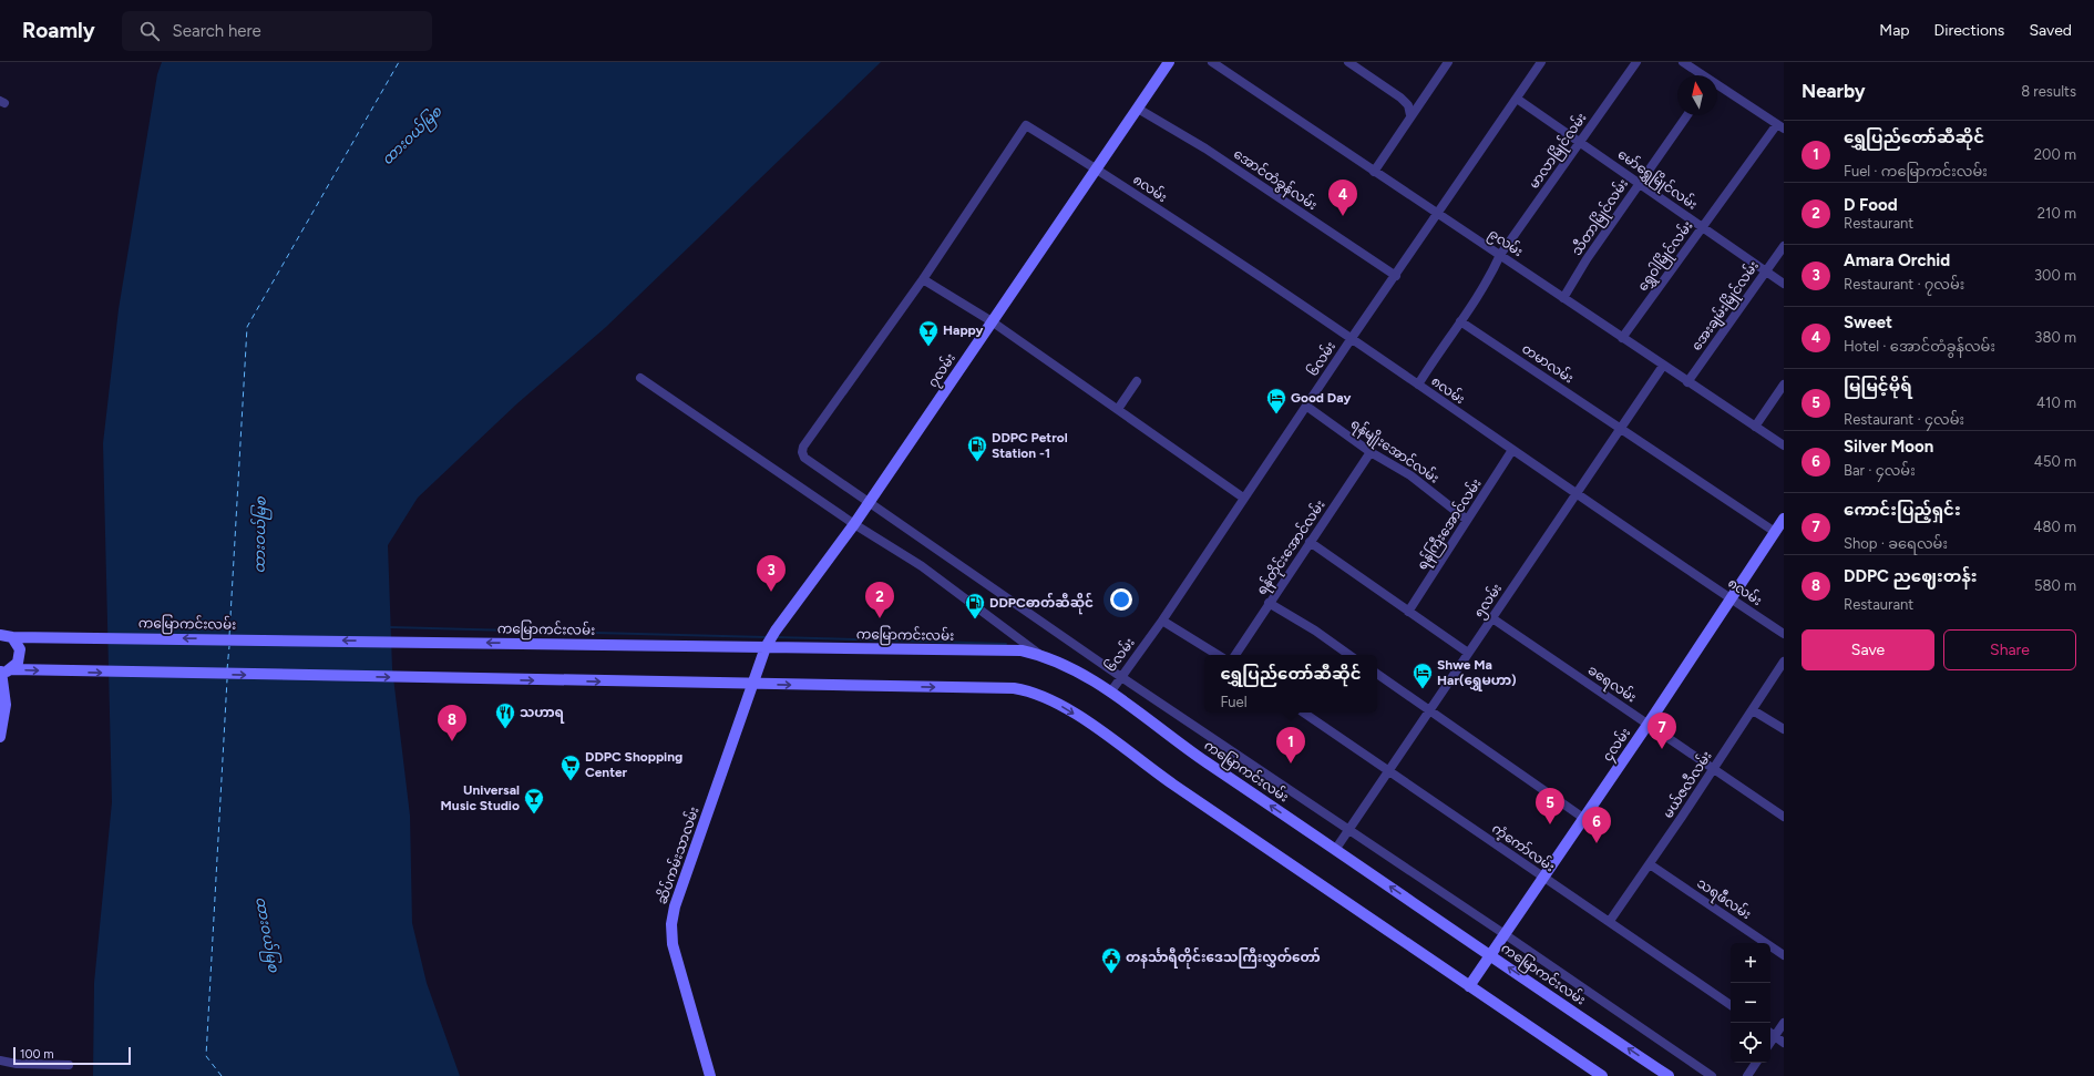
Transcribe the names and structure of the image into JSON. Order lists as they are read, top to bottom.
{
  "streets": {
    "main road": [
      "၇လမ်း",
      "ကမြောကင်းလမ်း",
      "၄လမ်း",
      "ဆိပ်ကမ်းသာလမ်း"
    ],
    "street": [
      "မာလာမြိုင်လမ်း",
      "အောင်တံခွန်လမ်း",
      "မော်ရွှေမြိုင်လမ်း",
      "၈လမ်း",
      "သီတာမြိုင်လမ်း",
      "၉လမ်း",
      "ရွှေဝါမြိုင်လမ်း",
      "အေးချမ်းမြိုင်လမ်း",
      "၆လမ်း",
      "တမာလမ်း",
      "ရန်မျိုးအောင်လမ်း",
      "ရန်ကြီးအောင်လမ်း",
      "ရန်တိုင်းအောင်လမ်း",
      "၅လမ်း",
      "ခရေလမ်း",
      "မယ်ဇလီလမ်း",
      "ကံ့ကော်လမ်း",
      "သရဖီလမ်း"
    ]
  },
  "crossings": [
    ["မာလာမြိုင်လမ်း", "မော်ရွှေမြိုင်လမ်း"],
    ["မာလာမြိုင်လမ်း", "၈လမ်း"],
    ["မာလာမြိုင်လမ်း", "၉လမ်း"],
    ["မာလာမြိုင်လမ်း", "တမာလမ်း"],
    ["အောင်တံခွန်လမ်း", "၆လမ်း"],
    ["အောင်တံခွန်လမ်း", "၇လမ်း"],
    ["မော်ရွှေမြိုင်လမ်း", "သီတာမြိုင်လမ်း"],
    ["မော်ရွှေမြိုင်လမ်း", "ရွှေဝါမြိုင်လမ်း"],
    ["မော်ရွှေမြိုင်လမ်း", "အေးချမ်းမြိုင်လမ်း"],
    ["မော်ရွှေမြိုင်လမ်း", "၆လမ်း"],
    ["၈လမ်း", "၆လမ်း"],
    ["၈လမ်း", "၇လမ်း"],
    ["၈လမ်း", "ရန်ကြီးအောင်လမ်း"],
    ["၈လမ်း", "၅လမ်း"],
    ["၈လမ်း", "၄လမ်း"],
    ["သီတာမြိုင်လမ်း", "၉လမ်း"],
    ["၉လမ်း", "ရွှေဝါမြိုင်လမ်း"],
    ["၉လမ်း", "အေးချမ်းမြိုင်လမ်း"],
    ["၉လမ်း", "၆လမ်း"],
    ["၉လမ်း", "၅လမ်း"],
    ["၆လမ်း", "ရန်မျိုးအောင်လမ်း"],
    ["၆လမ်း", "ကမြောကင်းလမ်း"],
    ["တမာလမ်း", "၅လမ်း"],
    ["တမာလမ်း", "၄လမ်း"],
    ["၇လမ်း", "ကမြောကင်းလမ်း"],
    ["၇လမ်း", "ဆိပ်ကမ်းသာလမ်း"],
    ["ရန်မျိုးအောင်လမ်း", "ရန်ကြီးအောင်လမ်း"],
    ["ရန်မျိုးအောင်လမ်း", "ရန်တိုင်းအောင်လမ်း"],
    ["၅လမ်း", "ကမြောကင်းလမ်း"],
    ["၅လမ်း", "ခရေလမ်း"],
    ["၅လမ်း", "ကံ့ကော်လမ်း"],
    ["ကမြောကင်းလမ်း", "၄လမ်း"],
    ["ကမြောကင်းလမ်း", "ဆိပ်ကမ်းသာလမ်း"],
    ["ခရေလမ်း", "၄လမ်း"],
    ["ခရေလမ်း", "မယ်ဇလီလမ်း"],
    ["၄လမ်း", "ကံ့ကော်လမ်း"],
    ["မယ်ဇလီလမ်း", "ကံ့ကော်လမ်း"],
    ["မယ်ဇလီလမ်း", "သရဖီလမ်း"]
  ],
  "water": ["ထားဝယ်မြစ"],
  "places": {
    "bar": ["Happy", "Universal Music Studio"],
    "hotel": ["Good Day", "Shwe Ma Har(‌‌ရွှေမဟာ)"],
    "fuel station": ["DDPC Petrol Station -1", "DDPCဓာတ်ဆီဆိုင်"],
    "restaurant": ["သဟာရ"],
    "supermarket": ["DDPC Shopping Center"],
    "public building": ["တနင်္သာရီတိုင်းဒေသကြီးလွှတ်တော်"]
  },
  "scale_bar": "100 m",
  "north": "top",
  "page": {
    "header": "Roamly",
    "search": "Search here",
    "nav": ["Map", "Directions", "Saved"],
    "heading": ["Nearby", "8 results"],
    "list": [
      {
        "mark": "1",
        "name": "ရွှေပြည်တော်ဆီဆိုင်",
        "note": "Fuel · ကမြောကင်းလမ်း",
        "value": "200 m"
      },
      {
        "mark": "2",
        "name": "D Food",
        "note": "Restaurant",
        "value": "210 m"
      },
      {
        "mark": "3",
        "name": "Amara Orchid",
        "note": "Restaurant · ၇လမ်း",
        "value": "300 m"
      },
      {
        "mark": "4",
        "name": "Sweet",
        "note": "Hotel · အောင်တံခွန်လမ်း",
        "value": "380 m"
      },
      {
        "mark": "5",
        "name": "မြမြင့်မိုရ်",
        "note": "Restaurant · ၄လမ်း",
        "value": "410 m"
      },
      {
        "mark": "6",
        "name": "Silver Moon",
        "note": "Bar · ၄လမ်း",
        "value": "450 m"
      },
      {
        "mark": "7",
        "name": "ကောင်းပြည့်ရှင်း",
        "note": "Shop · ခရေလမ်း",
        "value": "480 m"
      },
      {
        "mark": "8",
        "name": "DDPC ညဈေးတန်း",
        "note": "Restaurant",
        "value": "580 m"
      }
    ],
    "pins": [
      "4",
      "3",
      "2",
      "8",
      "7",
      "1",
      "5",
      "6"
    ],
    "buttons": ["Save", "Share"],
    "popup": ["ရွှေပြည်တော်ဆီဆိုင်", "Fuel"],
    "map_buttons": ["+", "−"],
    "scale": "100 m"
  }
}
